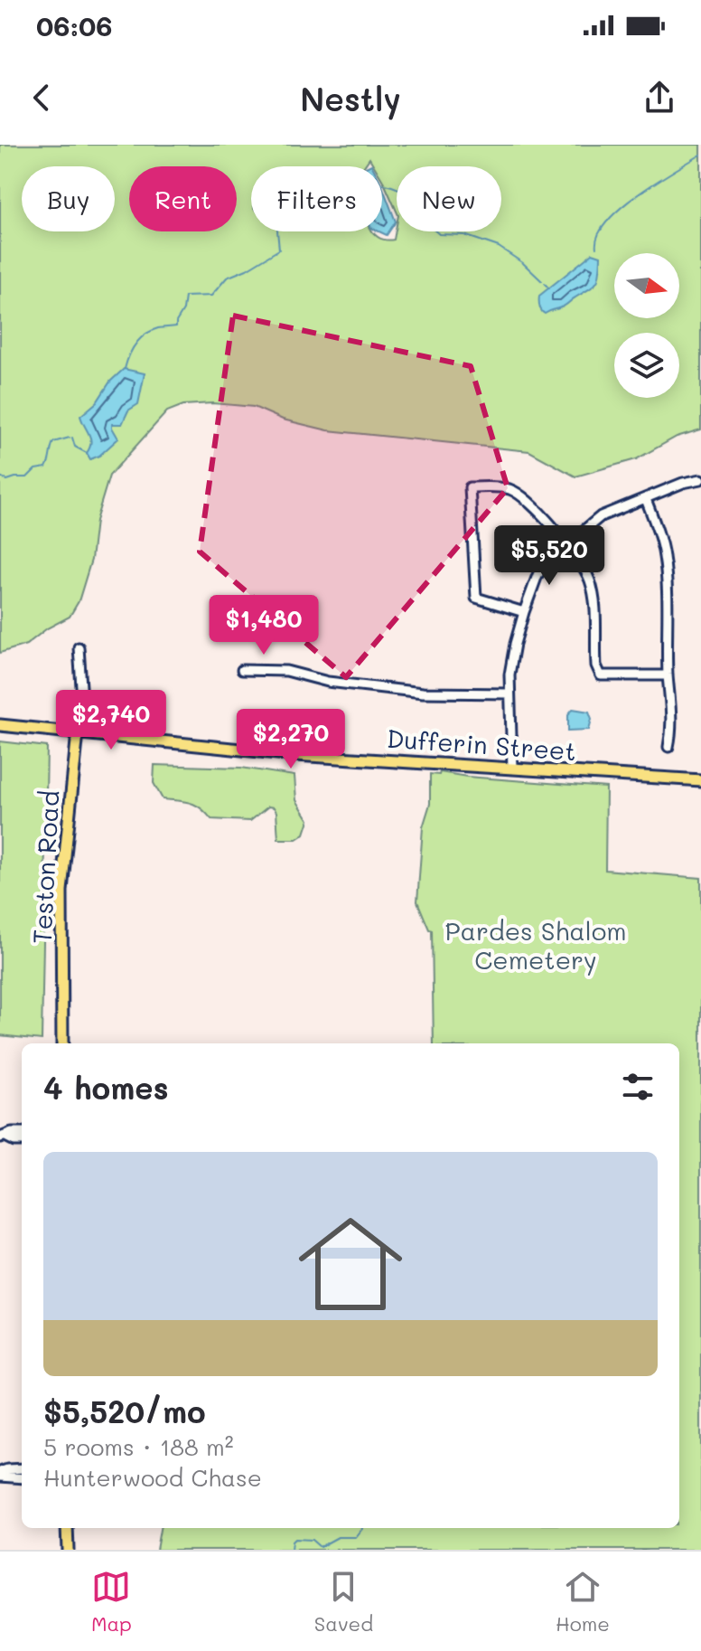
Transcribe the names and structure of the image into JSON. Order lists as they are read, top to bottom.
{
  "streets": {
    "main road": ["Dufferin Street", "Teston Road"]
  },
  "crossings": [
    ["Dufferin Street", "Teston Road"]
  ],
  "parks": ["Pardes Shalom Cemetery"],
  "north": "right",
  "page": {
    "status": "06:06",
    "header": "Nestly",
    "chip": [
      "Buy",
      "Rent",
      "Filters",
      "New"
    ],
    "price": [
      "$5,520",
      "$1,480",
      "$2,740",
      "$2,270"
    ],
    "heading": "4 homes",
    "list": [
      {
        "name": "$5,520/mo",
        "note": "5 rooms · 188 m² · Hunterwood Chase"
      }
    ],
    "tabs": ["Map", "Saved", "Home"]
  }
}
